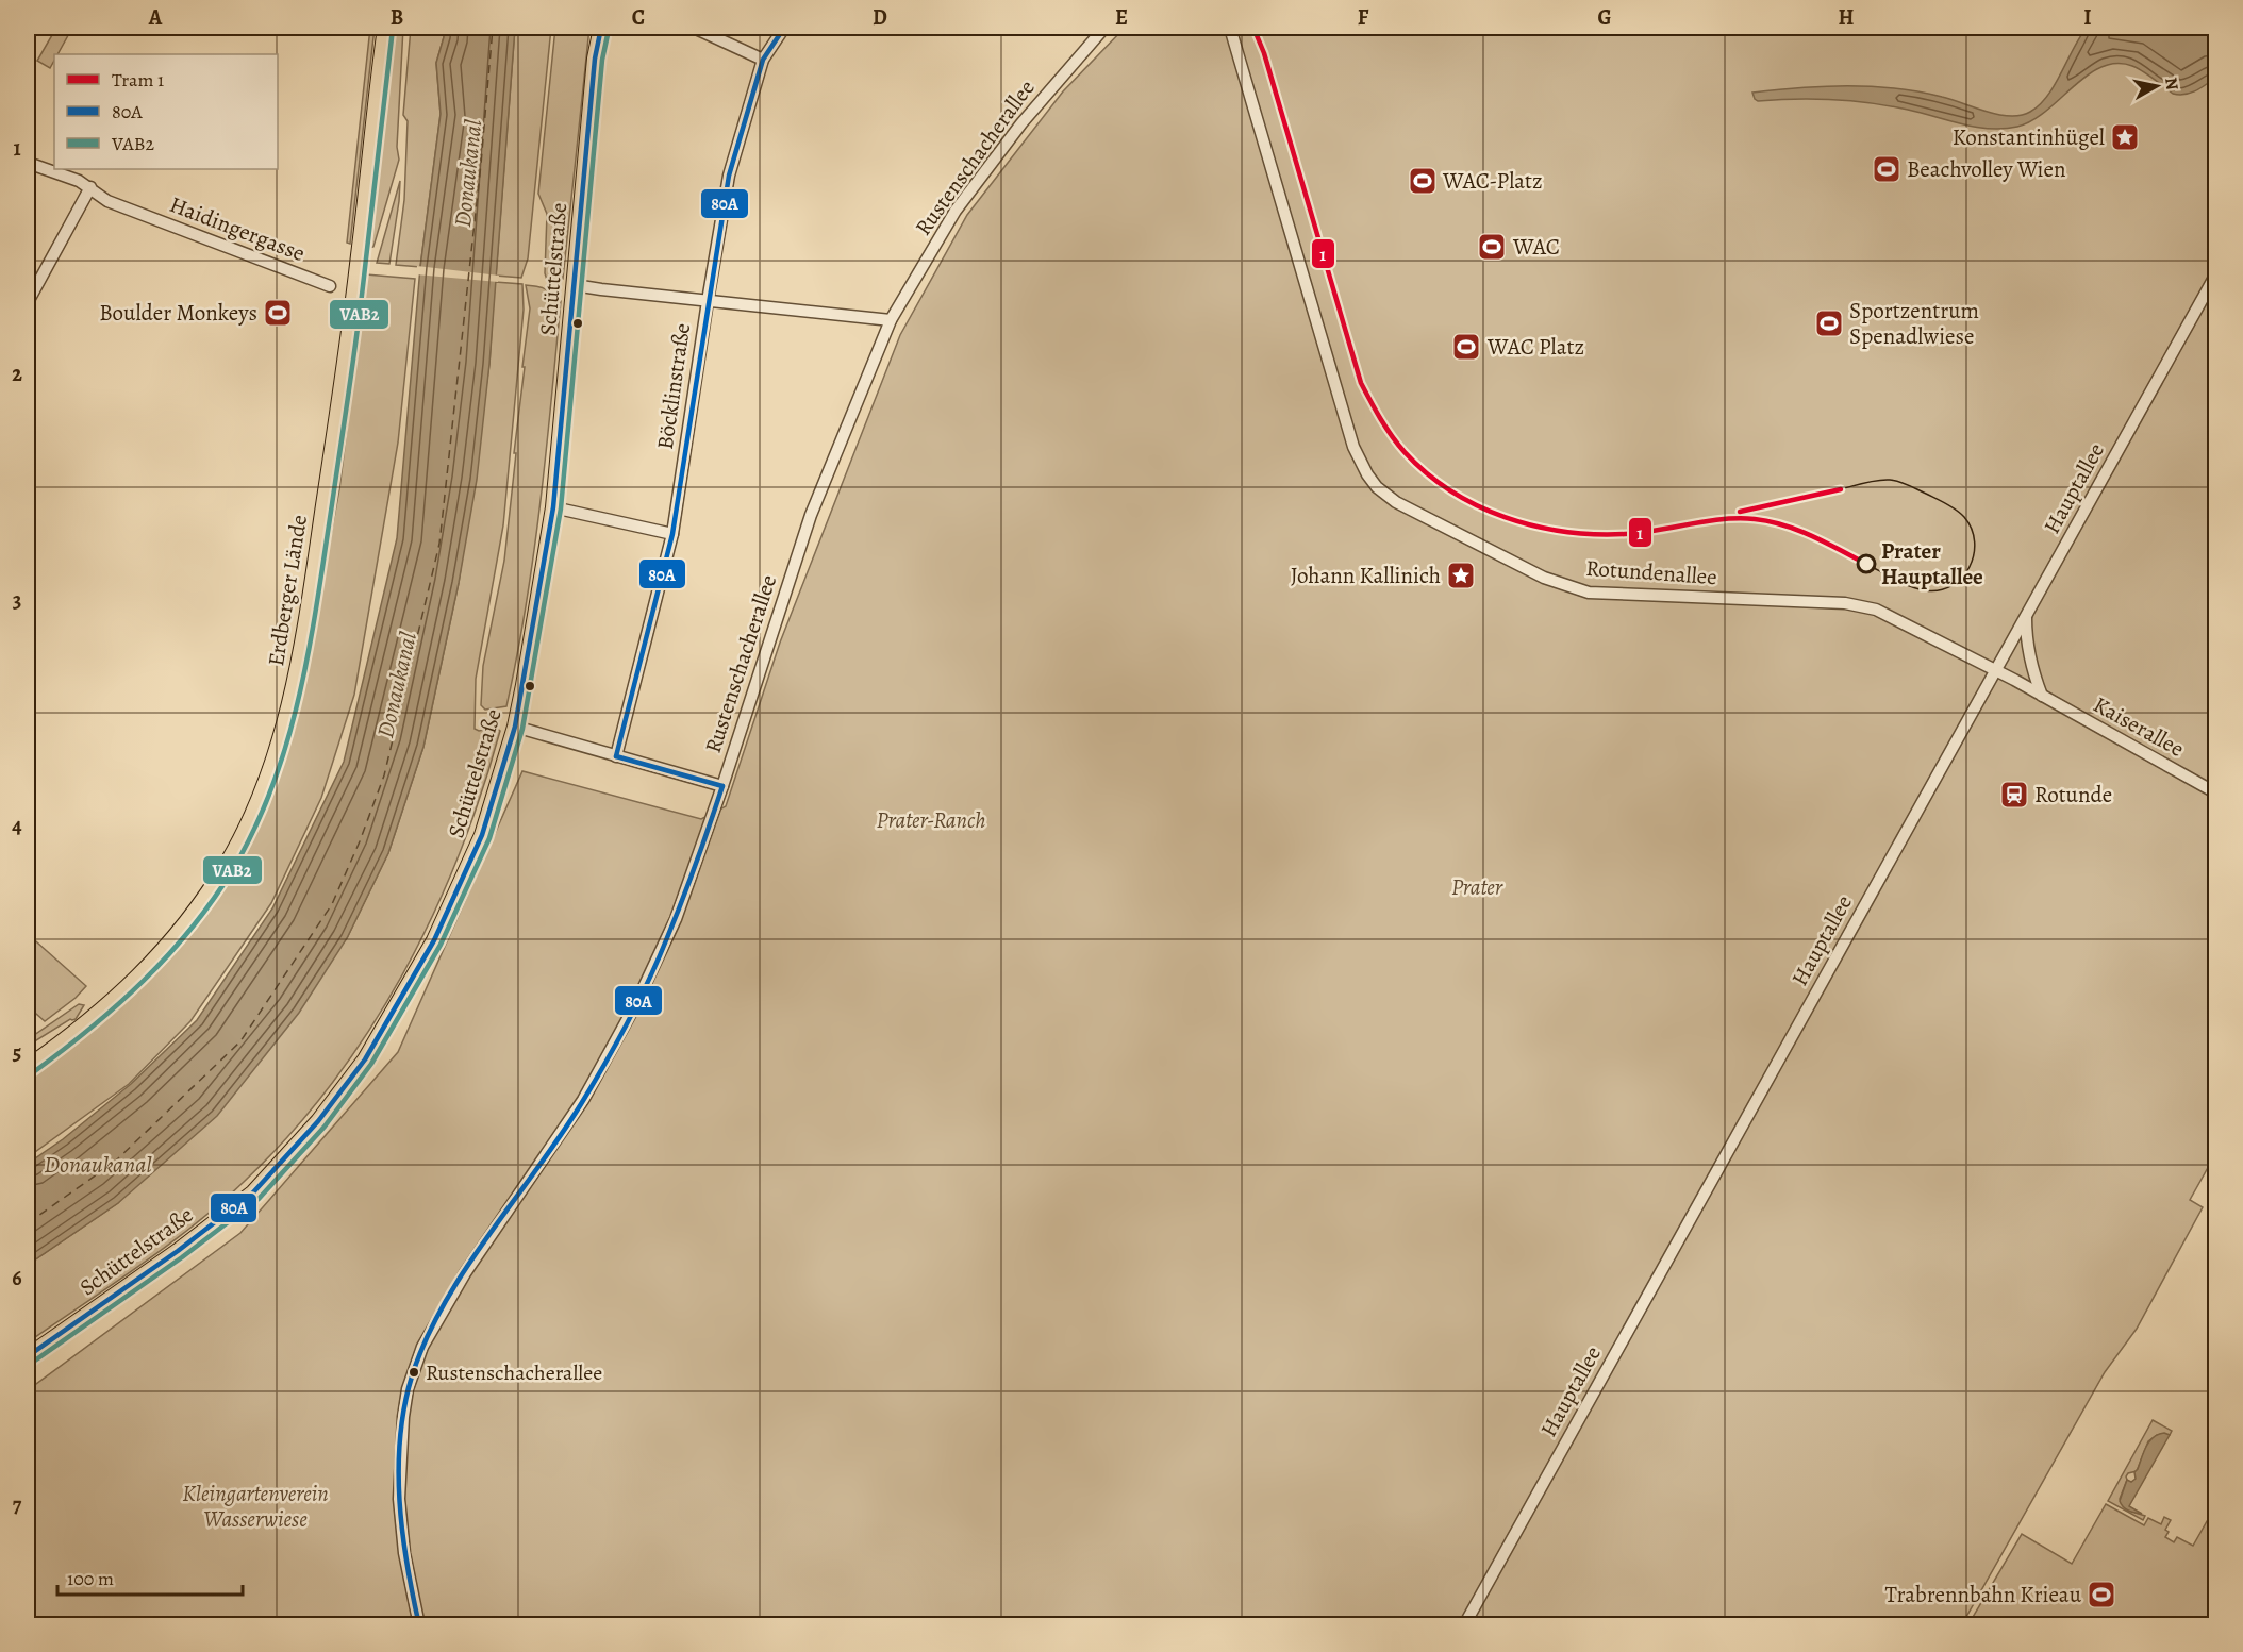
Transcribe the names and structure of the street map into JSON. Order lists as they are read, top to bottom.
{
  "streets": {
    "main road": ["Schüttelstraße", "Erdberger Lände"],
    "street": [
      "Rustenschacherallee",
      "Haidingergasse",
      "Böcklinstraße",
      "Hauptallee",
      "Rotundenallee",
      "Kaiserallee"
    ]
  },
  "crossings": [
    ["Hauptallee", "Rotundenallee"],
    ["Hauptallee", "Kaiserallee"],
    ["Rotundenallee", "Kaiserallee"]
  ],
  "water": ["Donaukanal"],
  "parks": ["Prater-Ranch", "Prater", "Kleingartenverein Wasserwiese"],
  "places": {
    "place": ["Konstantinhügel", "Johann Kallinich"],
    "sports": [
      "Beachvolley Wien",
      "WAC-Platz",
      "WAC",
      "Boulder Monkeys",
      "Sportzentrum Spenadlwiese",
      "WAC Platz",
      "Trabrennbahn Krieau"
    ],
    "other": ["Prater Hauptallee", "Rustenschacherallee"],
    "station": ["Rotunde"]
  },
  "lines": ["tram line 1", "transit line 80A", "transit line VAB2"],
  "legend": ["Tram 1", "80A", "VAB2"],
  "scale_bar": "100 m",
  "north": "right",
  "grid": {
    "columns": [
      "A",
      "B",
      "C",
      "D",
      "E",
      "F",
      "G",
      "H",
      "I"
    ],
    "rows": [
      "1",
      "2",
      "3",
      "4",
      "5",
      "6",
      "7"
    ]
  }
}
